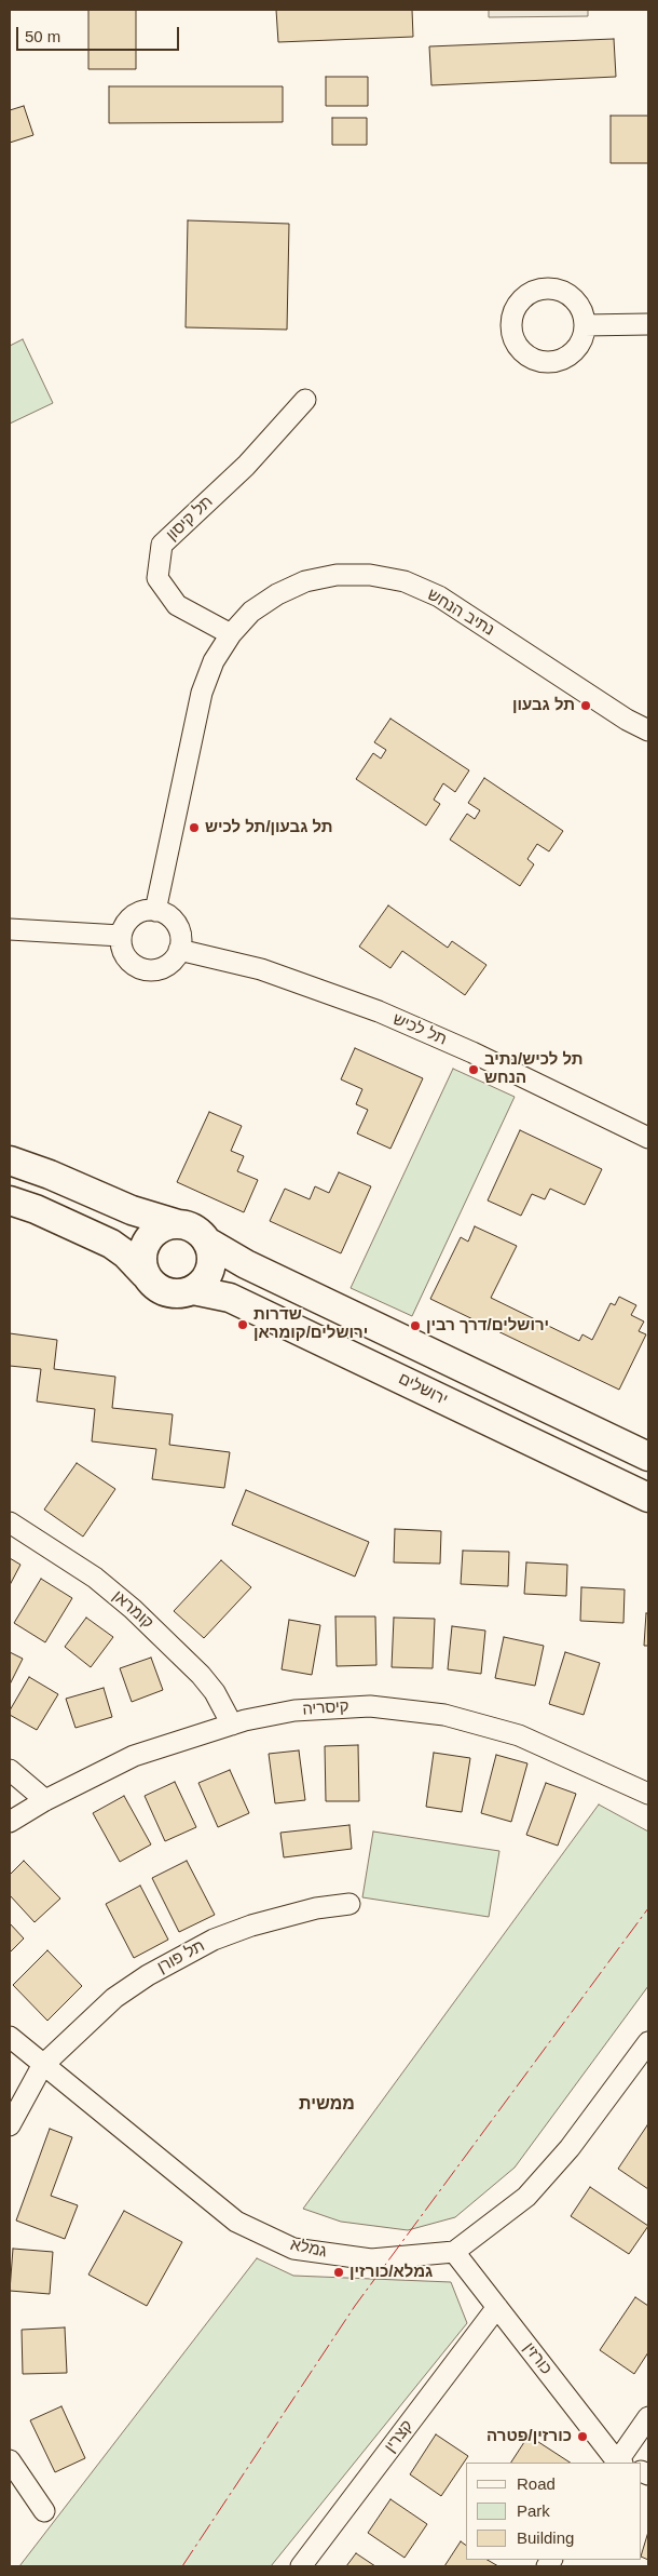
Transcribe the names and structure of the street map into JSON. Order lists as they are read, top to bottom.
{
  "streets": {
    "main road": ["ירושלים"],
    "street": [
      "תל קיסון",
      "נתיב הנחש",
      "תל לכיש",
      "קומראן",
      "קיסריה",
      "תל פורן",
      "גמלא",
      "כורזין",
      "קצרין"
    ]
  },
  "crossings": [
    ["תל קיסון", "נתיב הנחש"],
    ["נתיב הנחש", "תל לכיש"],
    ["קומראן", "קיסריה"],
    ["תל פורן", "גמלא"],
    ["גמלא", "כורזין"],
    ["כורזין", "קצרין"]
  ],
  "districts": ["ממשית"],
  "places": [
    "תל גבעון",
    "תל גבעון/תל לכיש",
    "תל לכיש/נתיב הנחש",
    "שדרות ירושלים/קומראן",
    "ירושלים/דרך רבין",
    "גמלא/כורזין",
    "כורזין/פטרה"
  ],
  "legend": ["Road", "Park", "Building"],
  "scale_bar": "50 m"
}
